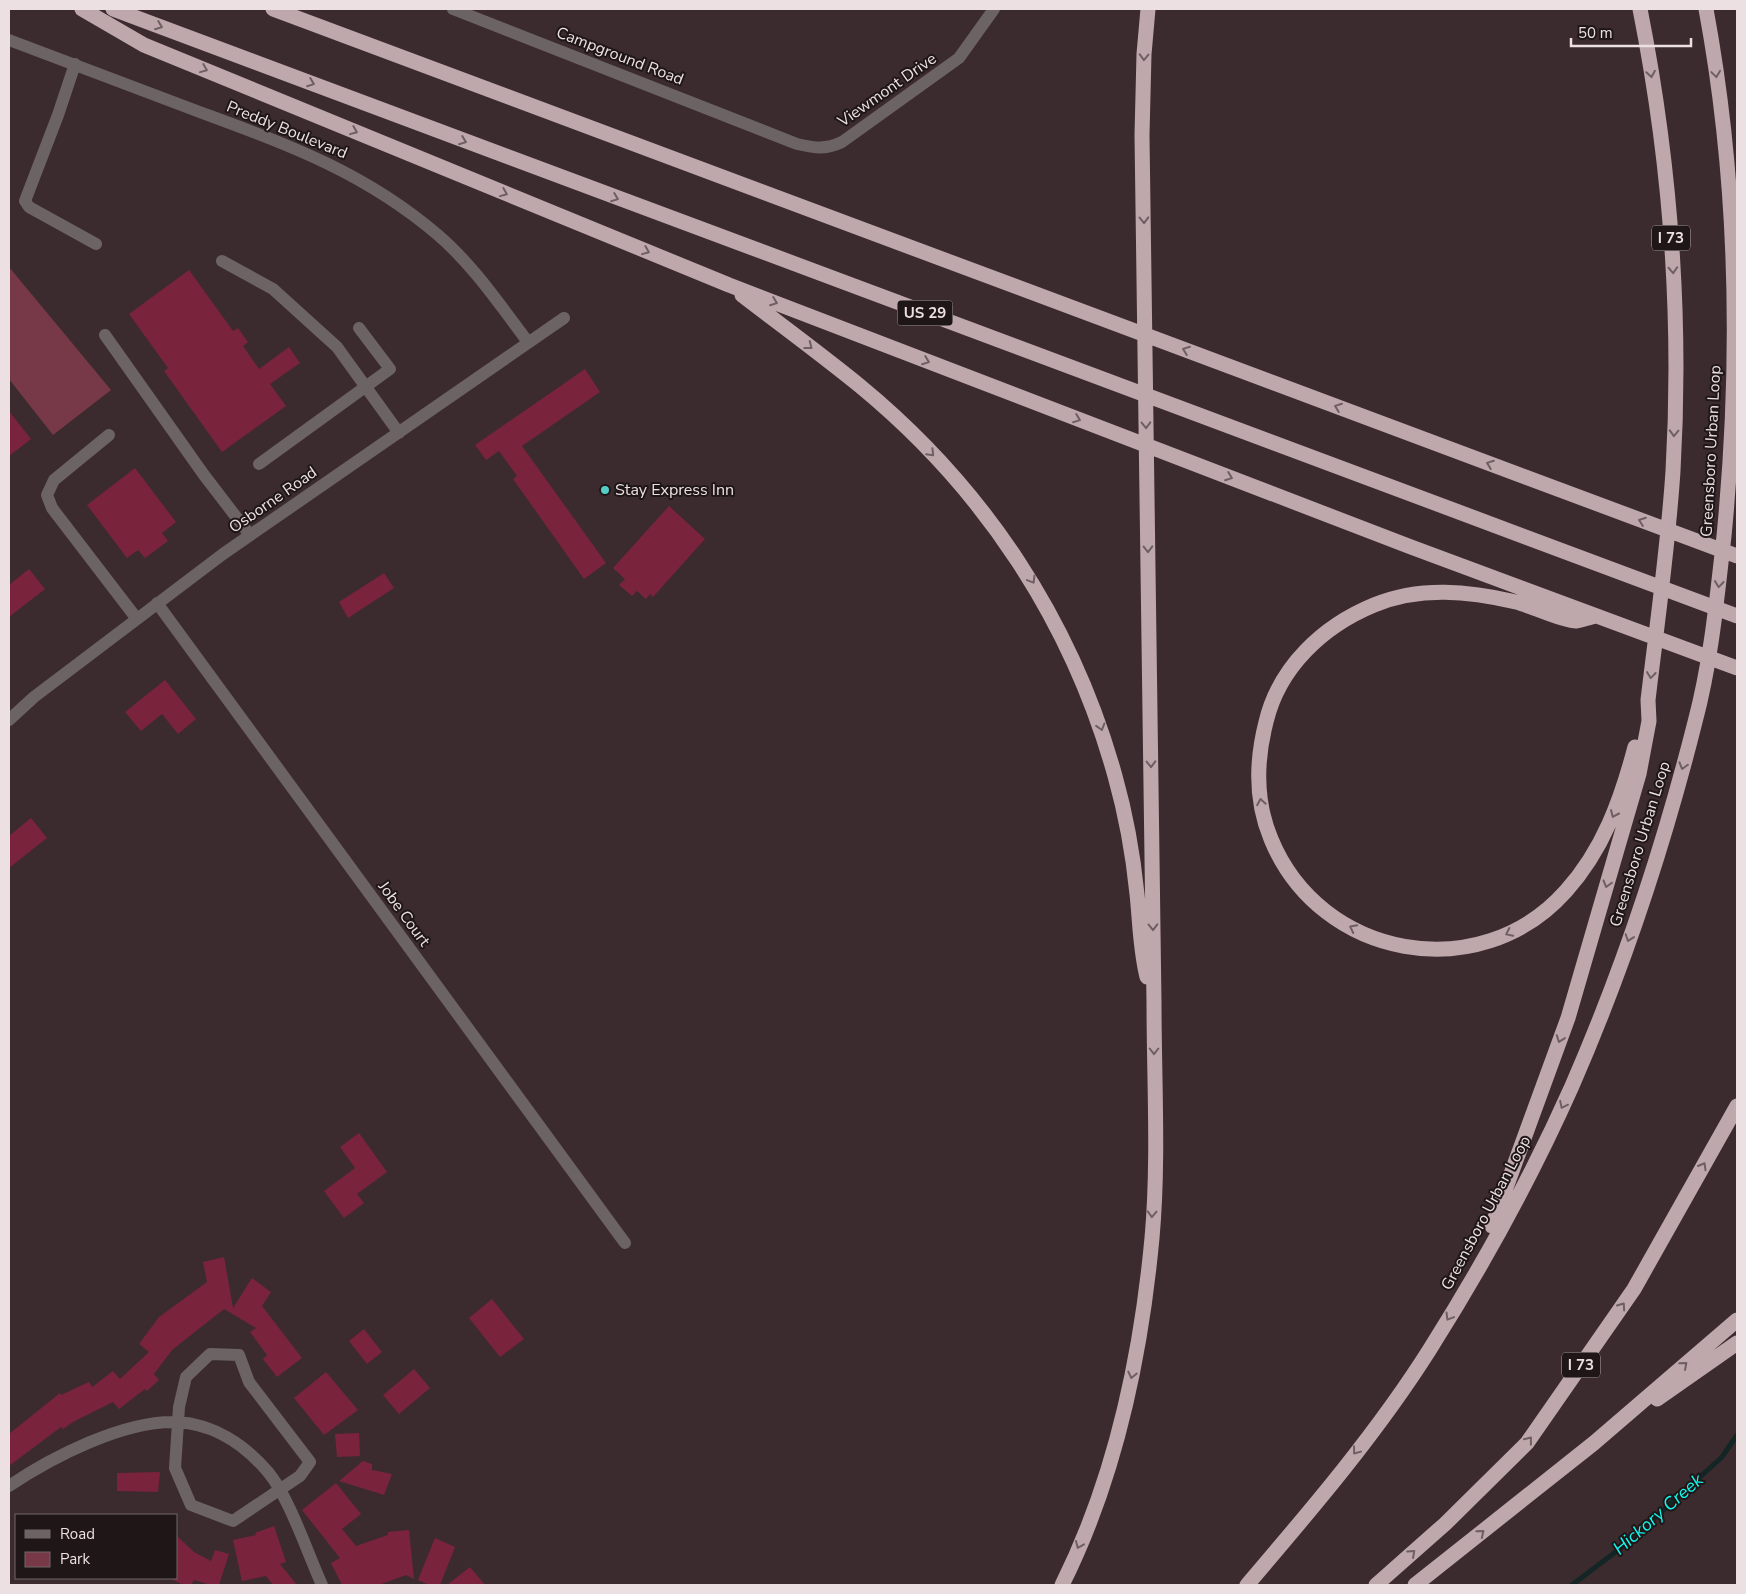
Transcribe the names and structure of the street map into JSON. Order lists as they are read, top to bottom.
{
  "streets": {
    "highway": ["I 73", "US 29", "Greensboro Urban Loop"],
    "street": [
      "Campground Road",
      "Viewmont Drive",
      "Preddy Boulevard",
      "Osborne Road",
      "Jobe Court"
    ]
  },
  "crossings": [
    ["Campground Road", "Viewmont Drive"],
    ["Preddy Boulevard", "Osborne Road"],
    ["I 73", "Greensboro Urban Loop"],
    ["Osborne Road", "Jobe Court"]
  ],
  "water": ["Hickory Creek"],
  "places": ["Stay Express Inn"],
  "legend": ["Road", "Park"],
  "scale_bar": "50 m"
}
